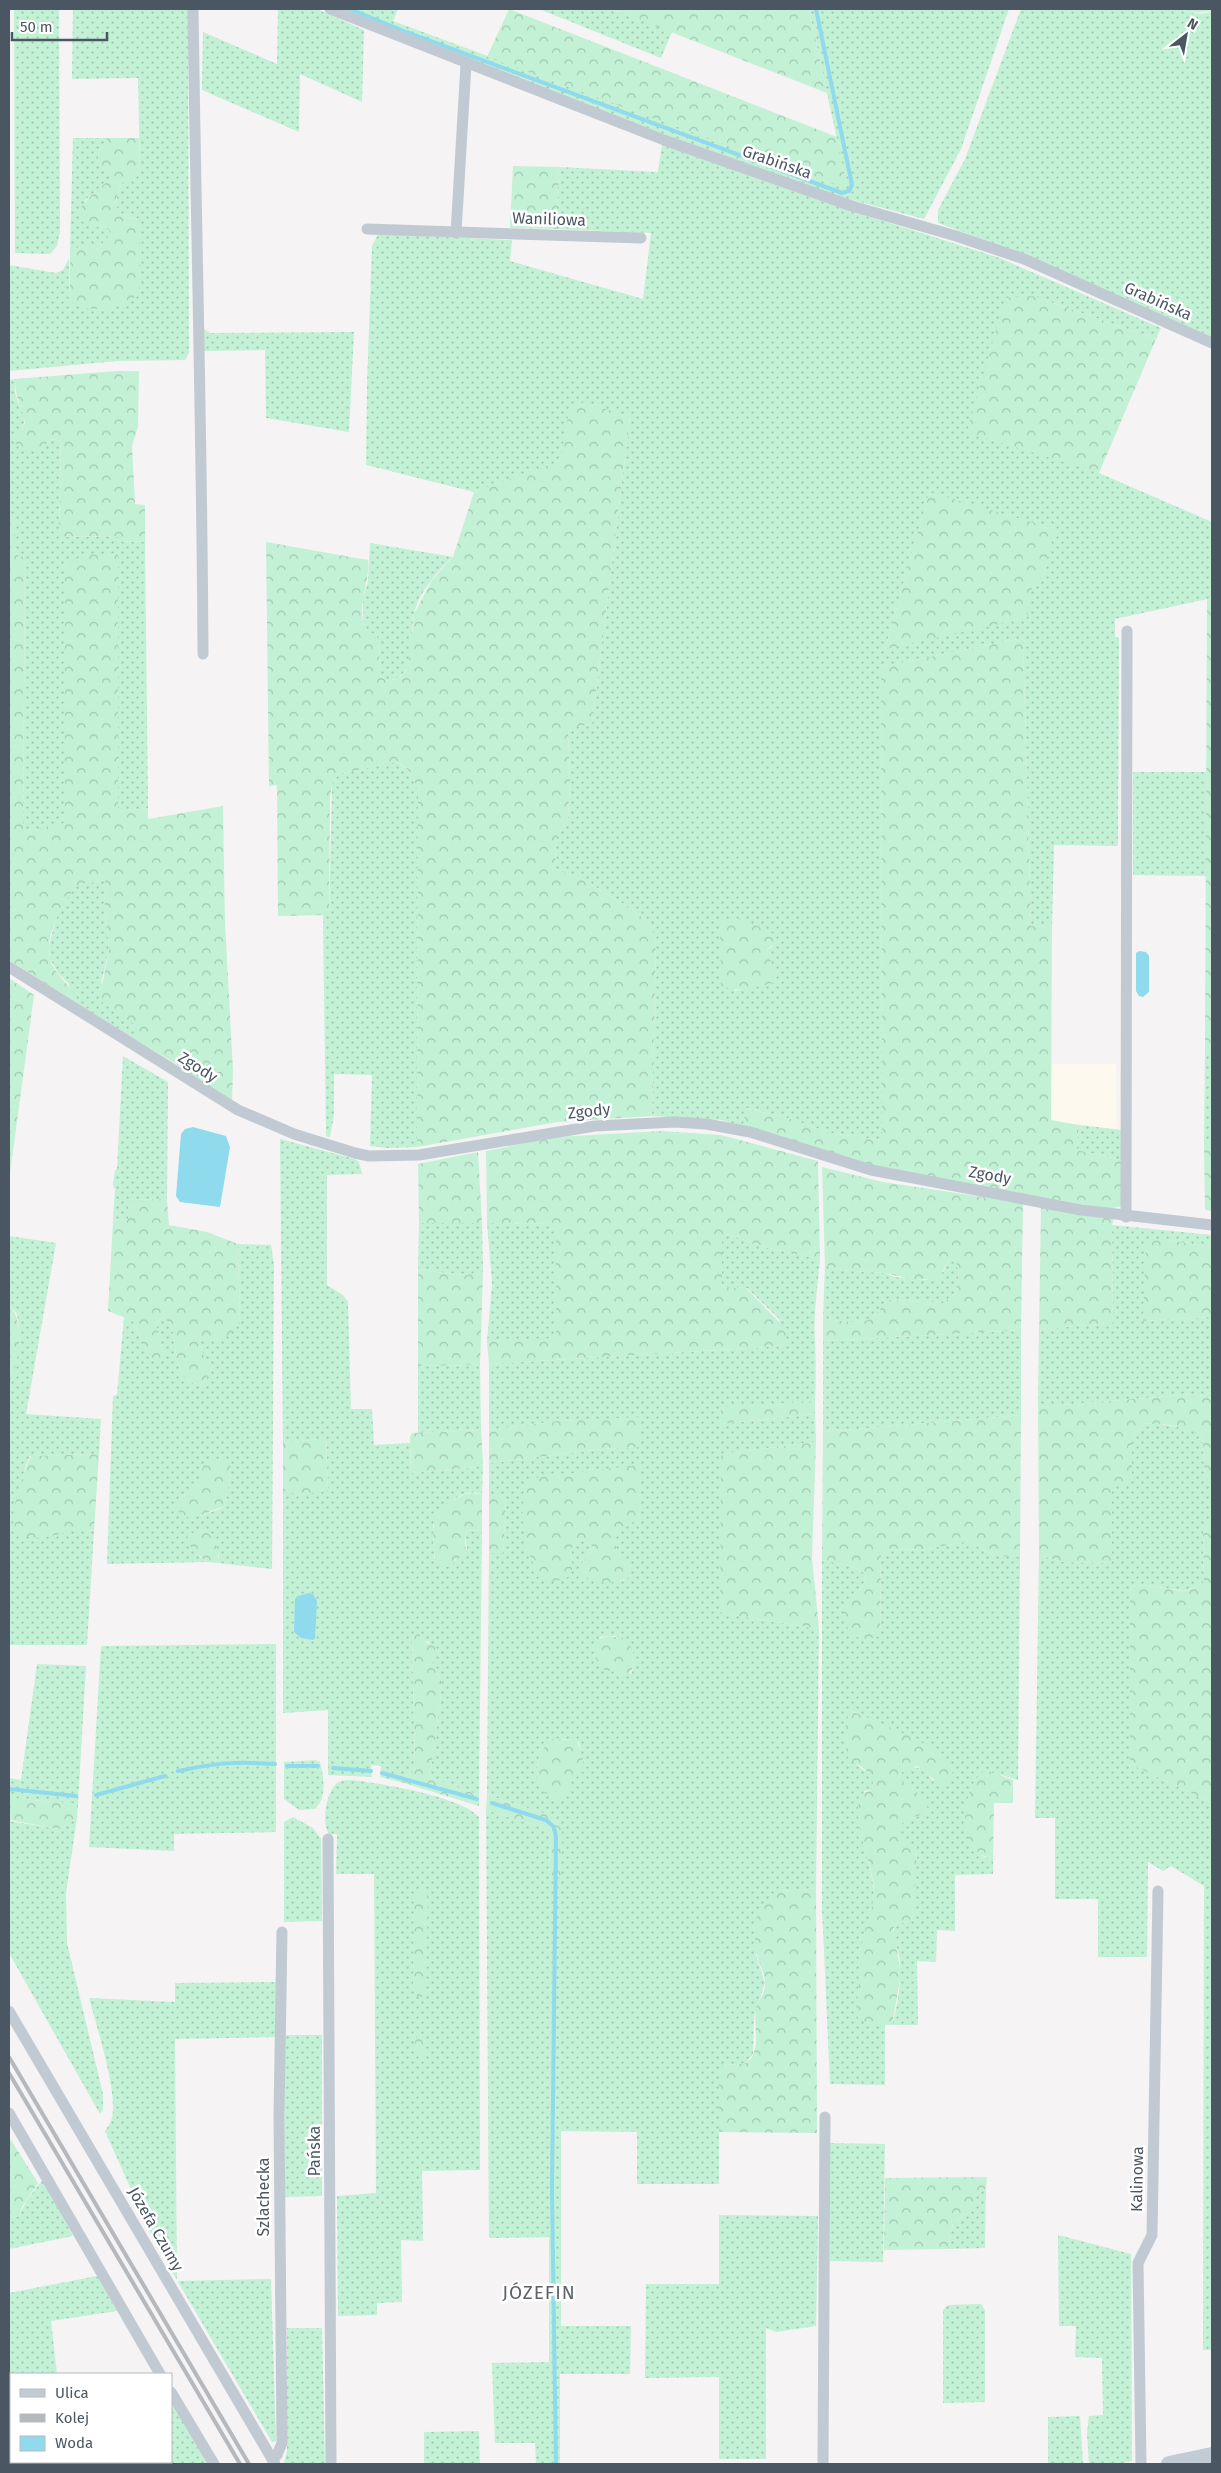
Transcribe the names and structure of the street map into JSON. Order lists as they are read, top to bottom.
{
  "streets": {
    "street": [
      "Grabińska",
      "Waniliowa",
      "Zgody",
      "Pańska",
      "Kalinowa",
      "Szlachecka",
      "Józefa Czumy"
    ]
  },
  "crossings": [
    ["Szlachecka", "Józefa Czumy"]
  ],
  "districts": ["JÓZEFIN"],
  "legend": ["Ulica", "Kolej", "Woda"],
  "scale_bar": "50 m",
  "north": "top right"
}
